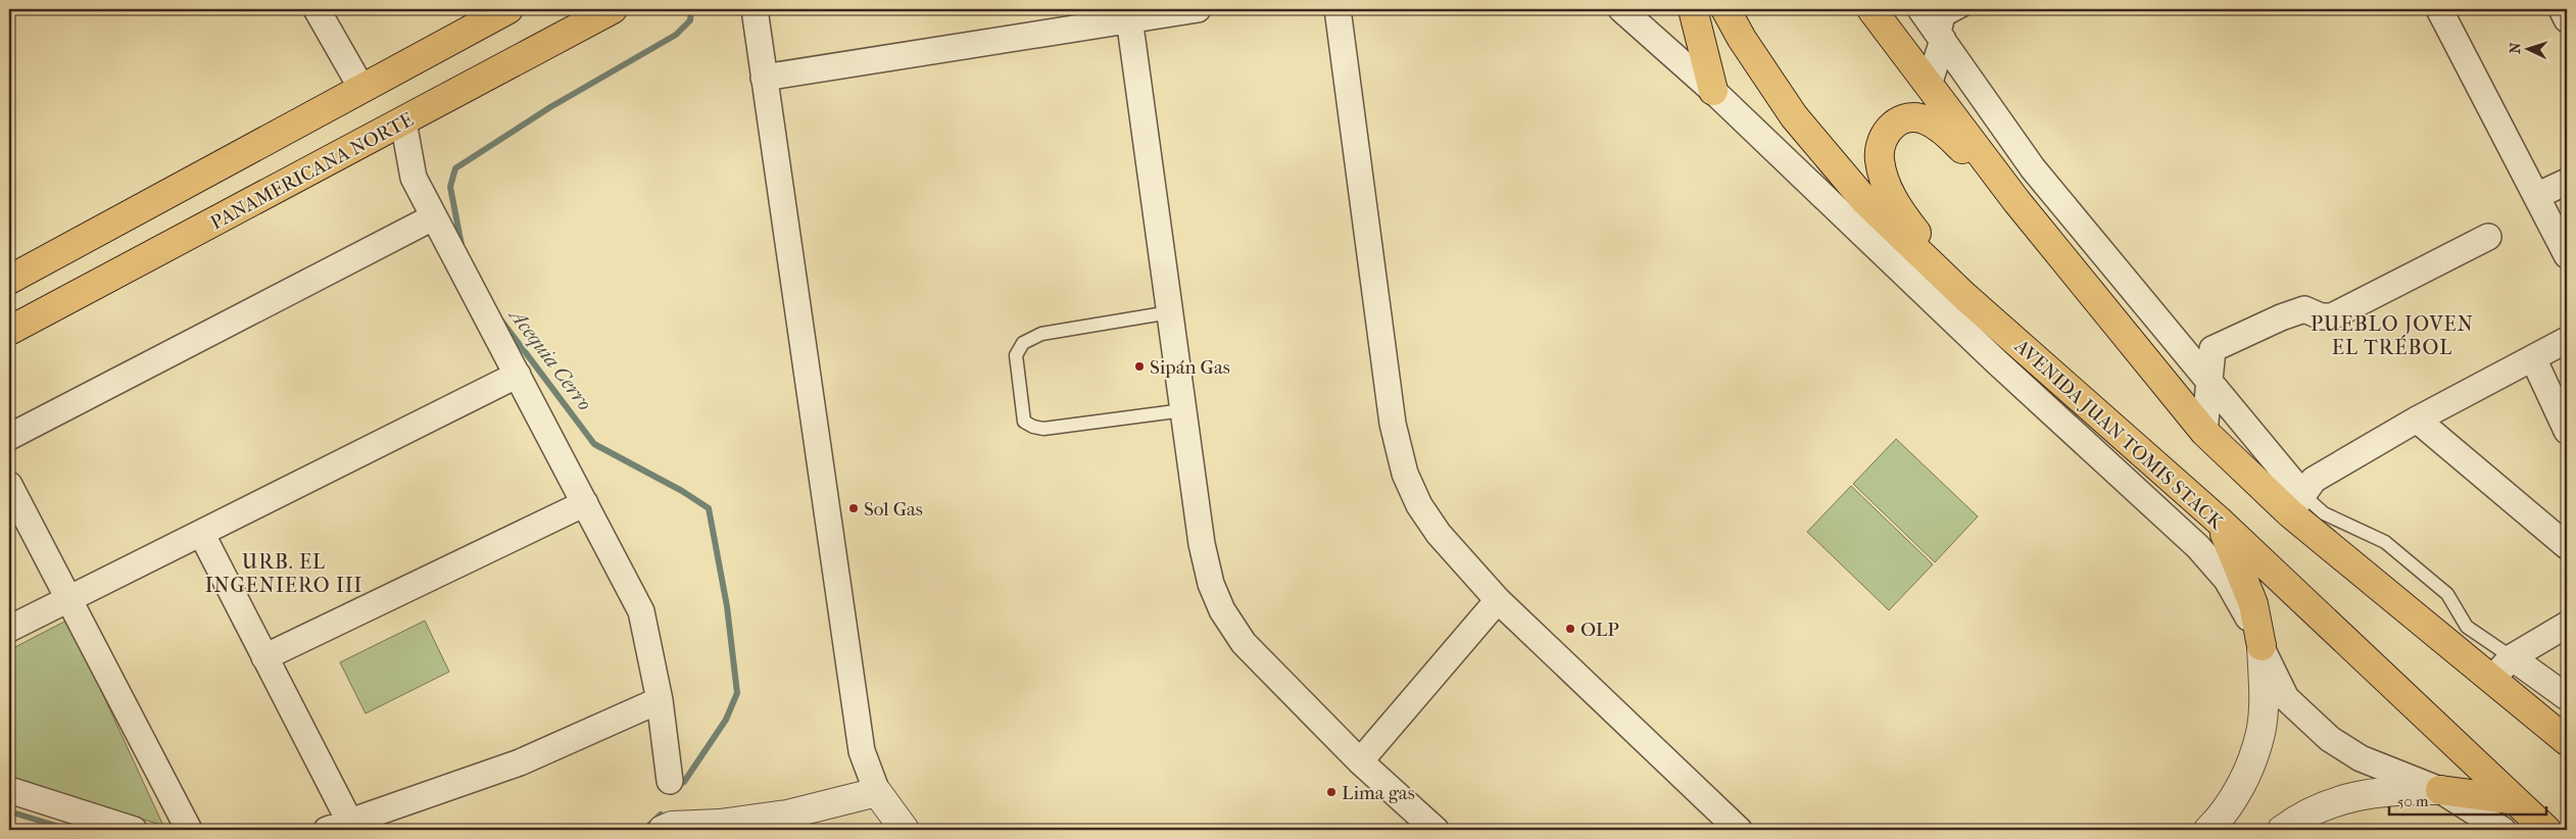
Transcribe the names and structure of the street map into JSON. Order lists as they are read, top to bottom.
{
  "streets": {
    "main road": ["PANAMERICANA NORTE", "AVENIDA JUAN TOMIS STACK"]
  },
  "districts": ["PUEBLO JOVEN EL TRÉBOL", "URB. EL INGENIERO III"],
  "water": ["Acequia Cerro"],
  "places": [
    "Sipán Gas",
    "Sol Gas",
    "OLP",
    "Lima gas"
  ],
  "scale_bar": "50 m",
  "north": "left"
}
